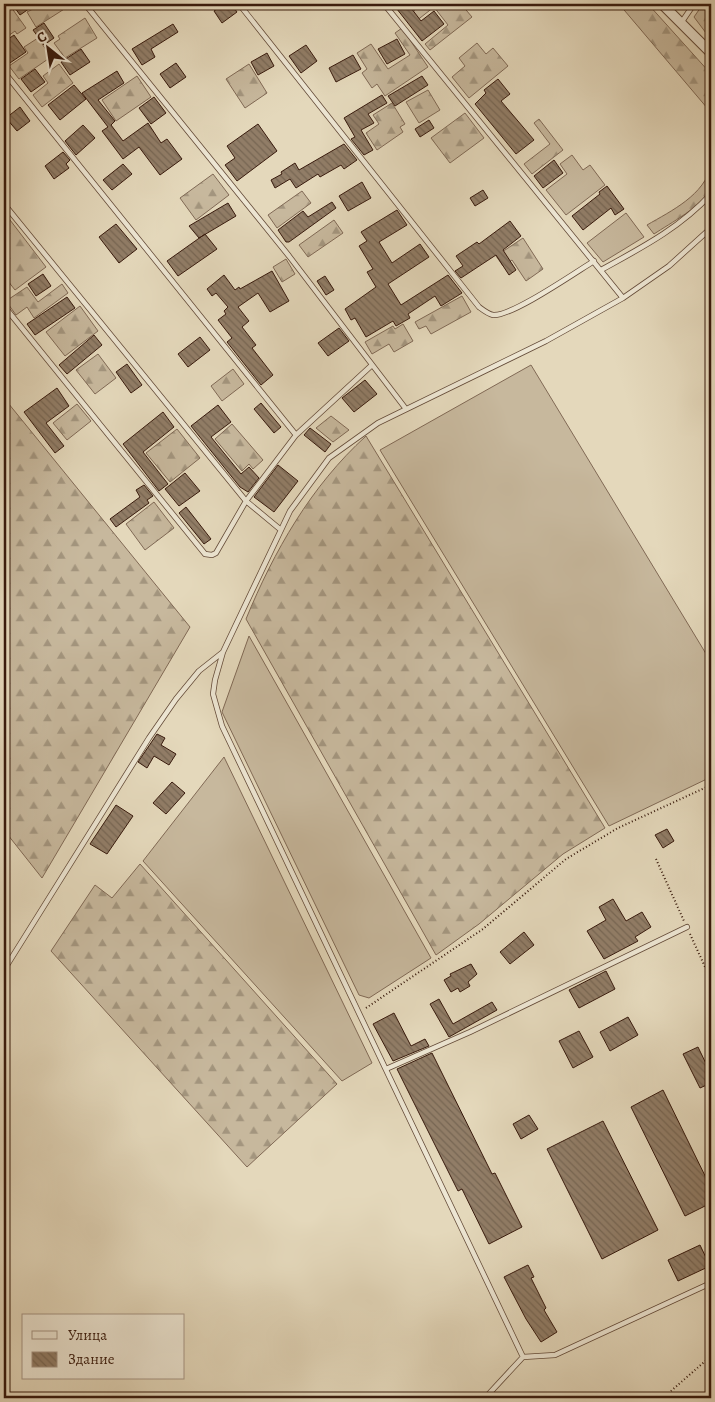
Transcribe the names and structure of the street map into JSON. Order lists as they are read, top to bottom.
{
  "legend": ["Улица", "Здание"],
  "north": "top left"
}
